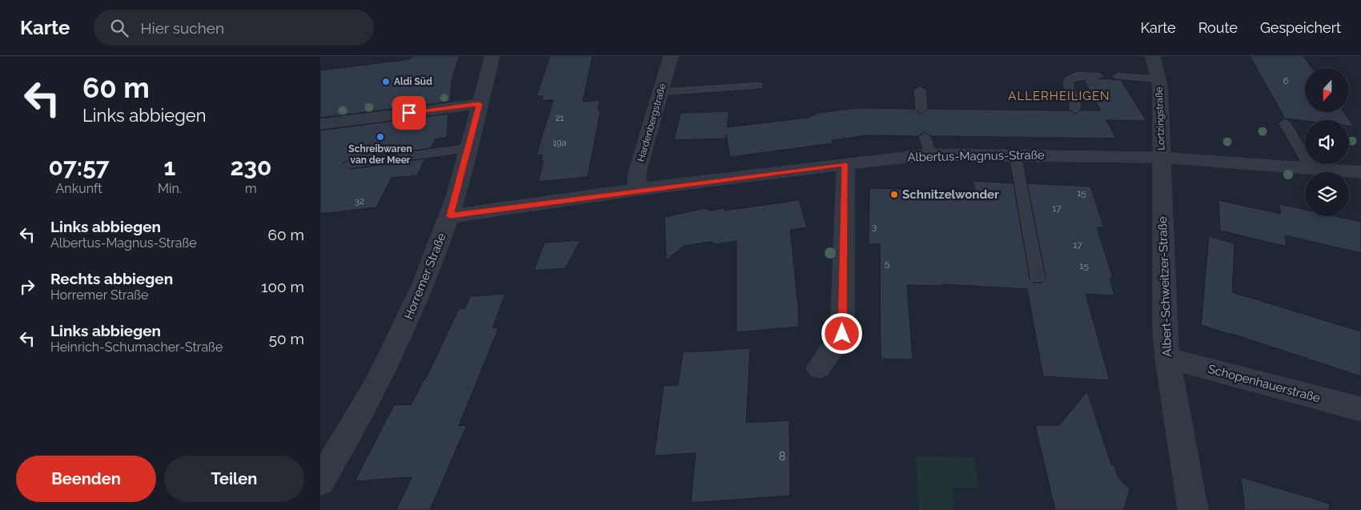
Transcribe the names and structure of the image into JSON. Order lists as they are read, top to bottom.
{
  "streets": {
    "street": [
      "Lortzingstraße",
      "Hardenbergstraße",
      "Albertus-Magnus-Straße",
      "Horremer Straße",
      "Albert-Schweitzer-Straße",
      "Schopenhauerstraße"
    ]
  },
  "crossings": [
    ["Lortzingstraße", "Albertus-Magnus-Straße"],
    ["Lortzingstraße", "Albert-Schweitzer-Straße"],
    ["Hardenbergstraße", "Albertus-Magnus-Straße"],
    ["Albertus-Magnus-Straße", "Horremer Straße"],
    ["Albertus-Magnus-Straße", "Albert-Schweitzer-Straße"],
    ["Albert-Schweitzer-Straße", "Schopenhauerstraße"]
  ],
  "districts": ["ALLERHEILIGEN"],
  "places": ["Aldi Süd", "Schreibwaren van der Meer", "Schnitzelwonder"],
  "house_numbers": [
    "6",
    "21",
    "19a",
    "15",
    "32",
    "17",
    "3",
    "17",
    "5",
    "15",
    "8"
  ],
  "north": "bottom",
  "page": {
    "header": "Karte",
    "search": "Hier suchen",
    "nav": ["Karte", "Route", "Gespeichert"],
    "turn": ["60 m", "Links abbiegen"],
    "eta": [
      "07:57",
      "Ankunft",
      "1",
      "Min.",
      "230",
      "m"
    ],
    "list": [
      {
        "name": "Links abbiegen",
        "note": "Albertus-Magnus-Straße",
        "value": "60 m"
      },
      {
        "name": "Rechts abbiegen",
        "note": "Horremer Straße",
        "value": "100 m"
      },
      {
        "name": "Links abbiegen",
        "note": "Heinrich-Schumacher-Straße",
        "value": "50 m"
      }
    ],
    "buttons": ["Beenden", "Teilen"]
  }
}
